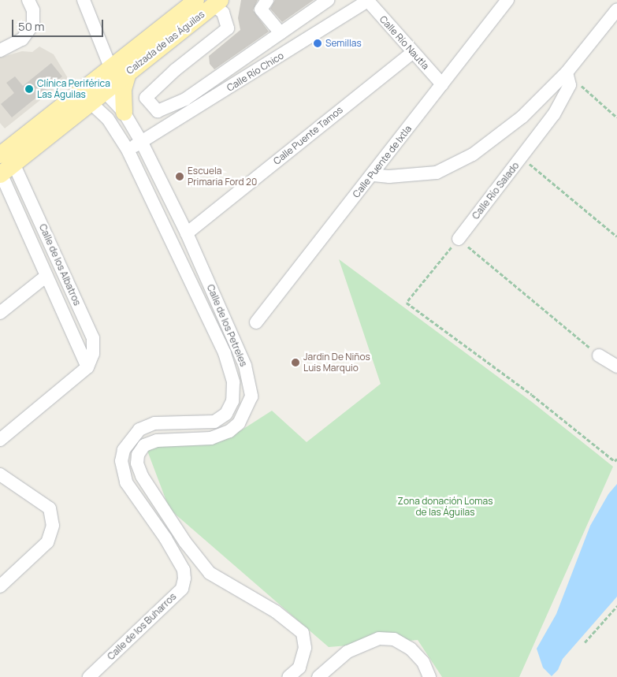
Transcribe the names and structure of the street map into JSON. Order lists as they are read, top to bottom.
{
  "streets": {
    "main road": ["Calzada de las Águilas"],
    "street": [
      "Calle Río Nautla",
      "Calle Río Chico",
      "Calle Puente Tamos",
      "Calle Puente de Ixtla",
      "Calle Río Salado",
      "Calle de los Albatros",
      "Calle de los Petreles",
      "Calle de los Buharros"
    ]
  },
  "crossings": [
    ["Calzada de las Águilas", "Calle de los Albatros"],
    ["Calzada de las Águilas", "Calle de los Petreles"],
    ["Calle Río Nautla", "Calle Río Chico"],
    ["Calle Río Nautla", "Calle Puente Tamos"],
    ["Calle Río Nautla", "Calle Puente de Ixtla"],
    ["Calle Río Chico", "Calle de los Petreles"],
    ["Calle Puente Tamos", "Calle de los Petreles"],
    ["Calle de los Petreles", "Calle de los Buharros"]
  ],
  "parks": ["Zona donación Lomas de las Águilas"],
  "places": [
    "Semillas",
    "Clínica Periférica Las Águilas",
    "Escuela Primaria Ford 20",
    "Jardin De Niños Luis Marquio"
  ],
  "scale_bar": "50 m"
}
